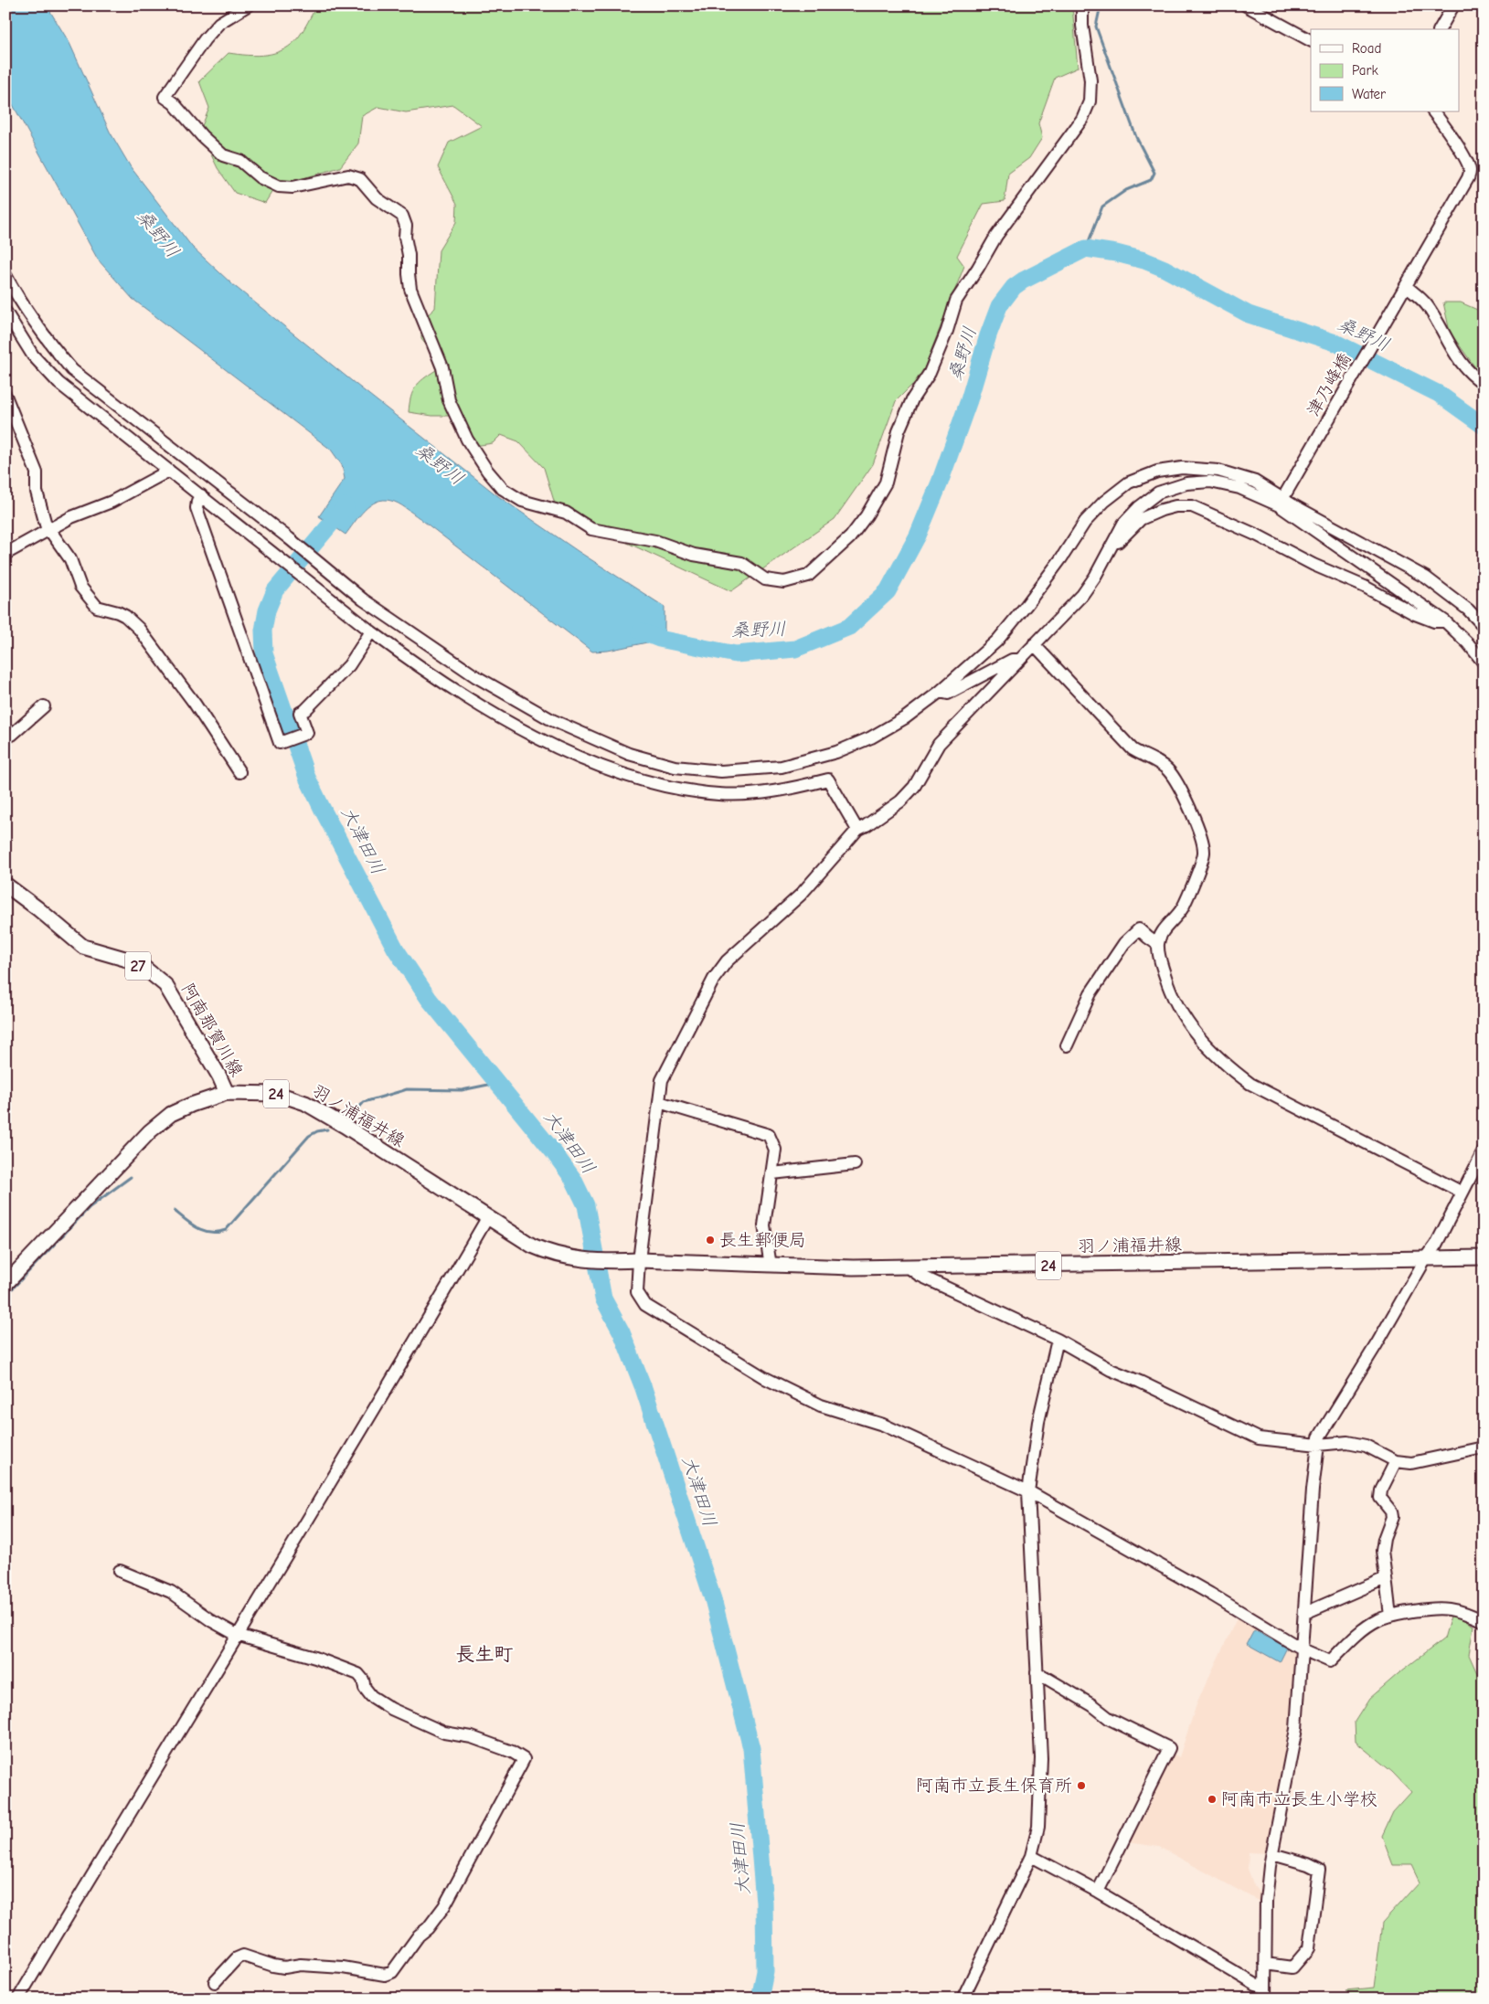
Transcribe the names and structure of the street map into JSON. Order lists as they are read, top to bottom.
{
  "streets": {
    "main road": [
      "27",
      "阿南那賀川線",
      "24",
      "羽ノ浦福井線"
    ],
    "street": ["津乃峰橋"]
  },
  "crossings": [
    ["阿南那賀川線", "羽ノ浦福井線"]
  ],
  "districts": ["長生町"],
  "water": ["桑野川", "大津田川"],
  "places": ["長生郵便局", "阿南市立長生保育所", "阿南市立長生小学校"],
  "legend": ["Road", "Park", "Water"]
}
